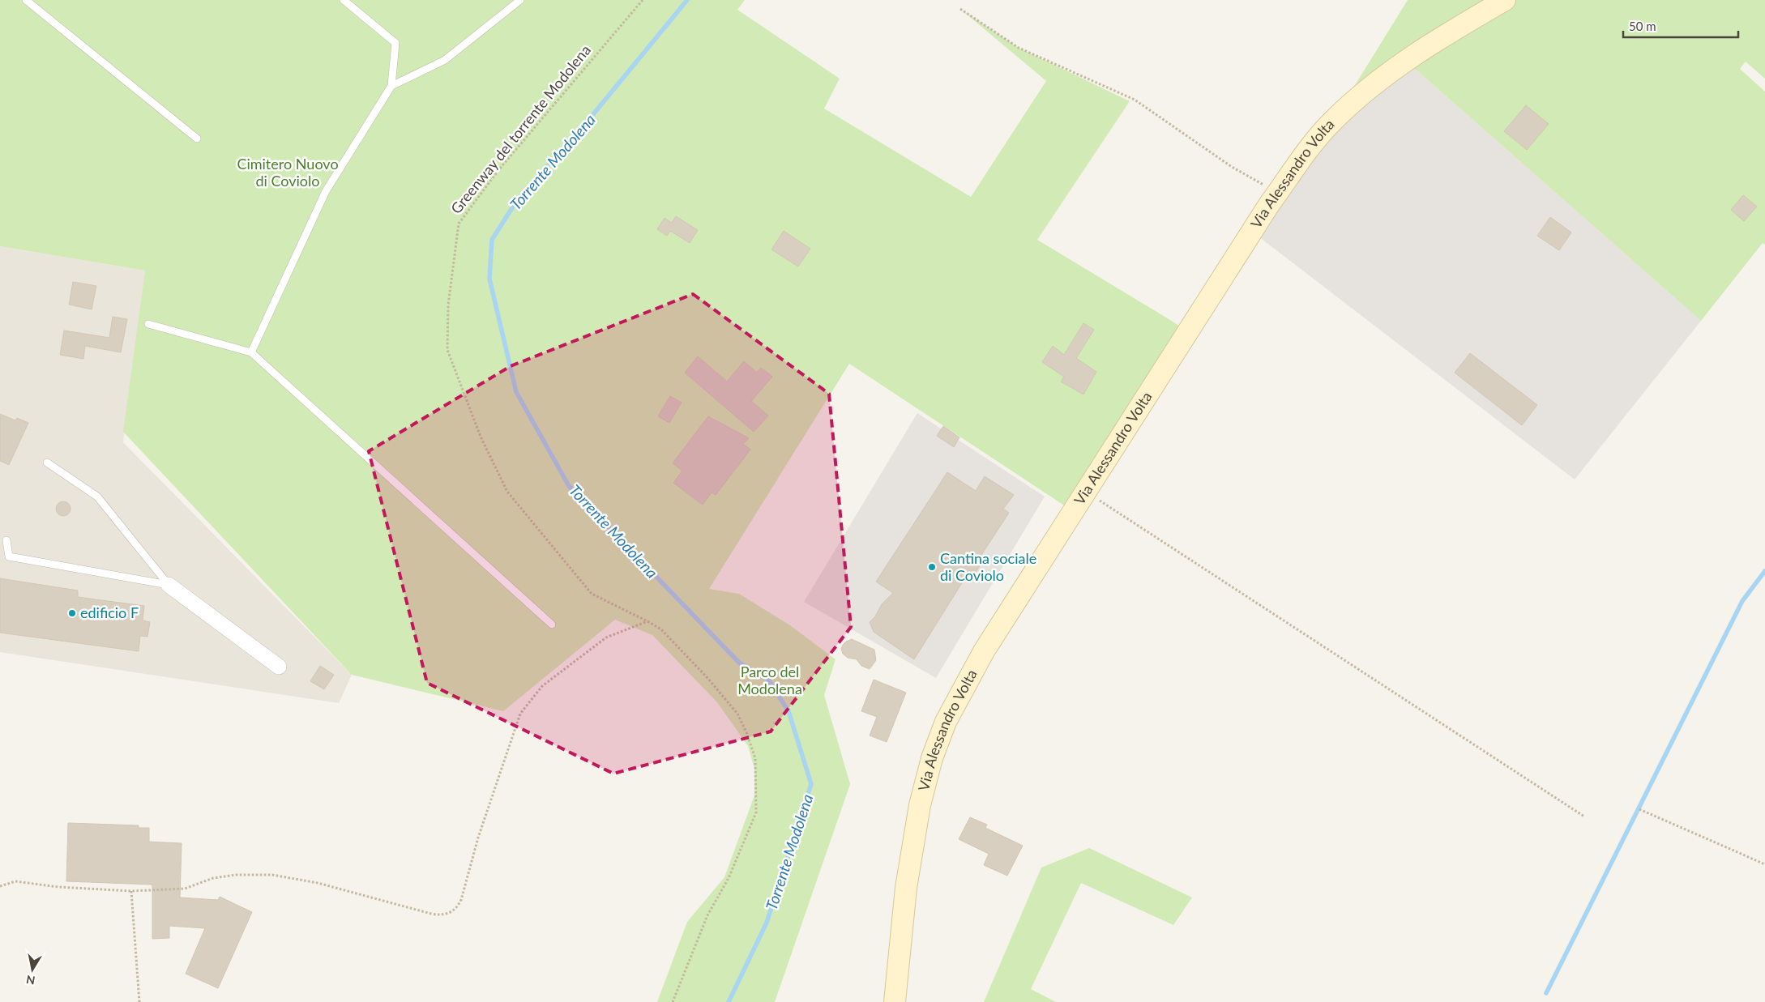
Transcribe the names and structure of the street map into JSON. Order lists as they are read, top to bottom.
{
  "streets": {
    "street": ["Via Alessandro Volta"],
    "path": ["Greenway del torrente Modolena"]
  },
  "water": ["Torrente Modolena"],
  "parks": ["Cimitero Nuovo di Coviolo", "Parco del Modolena"],
  "places": ["Cantina sociale di Coviolo", "edificio F"],
  "scale_bar": "50 m",
  "north": "bottom"
}
